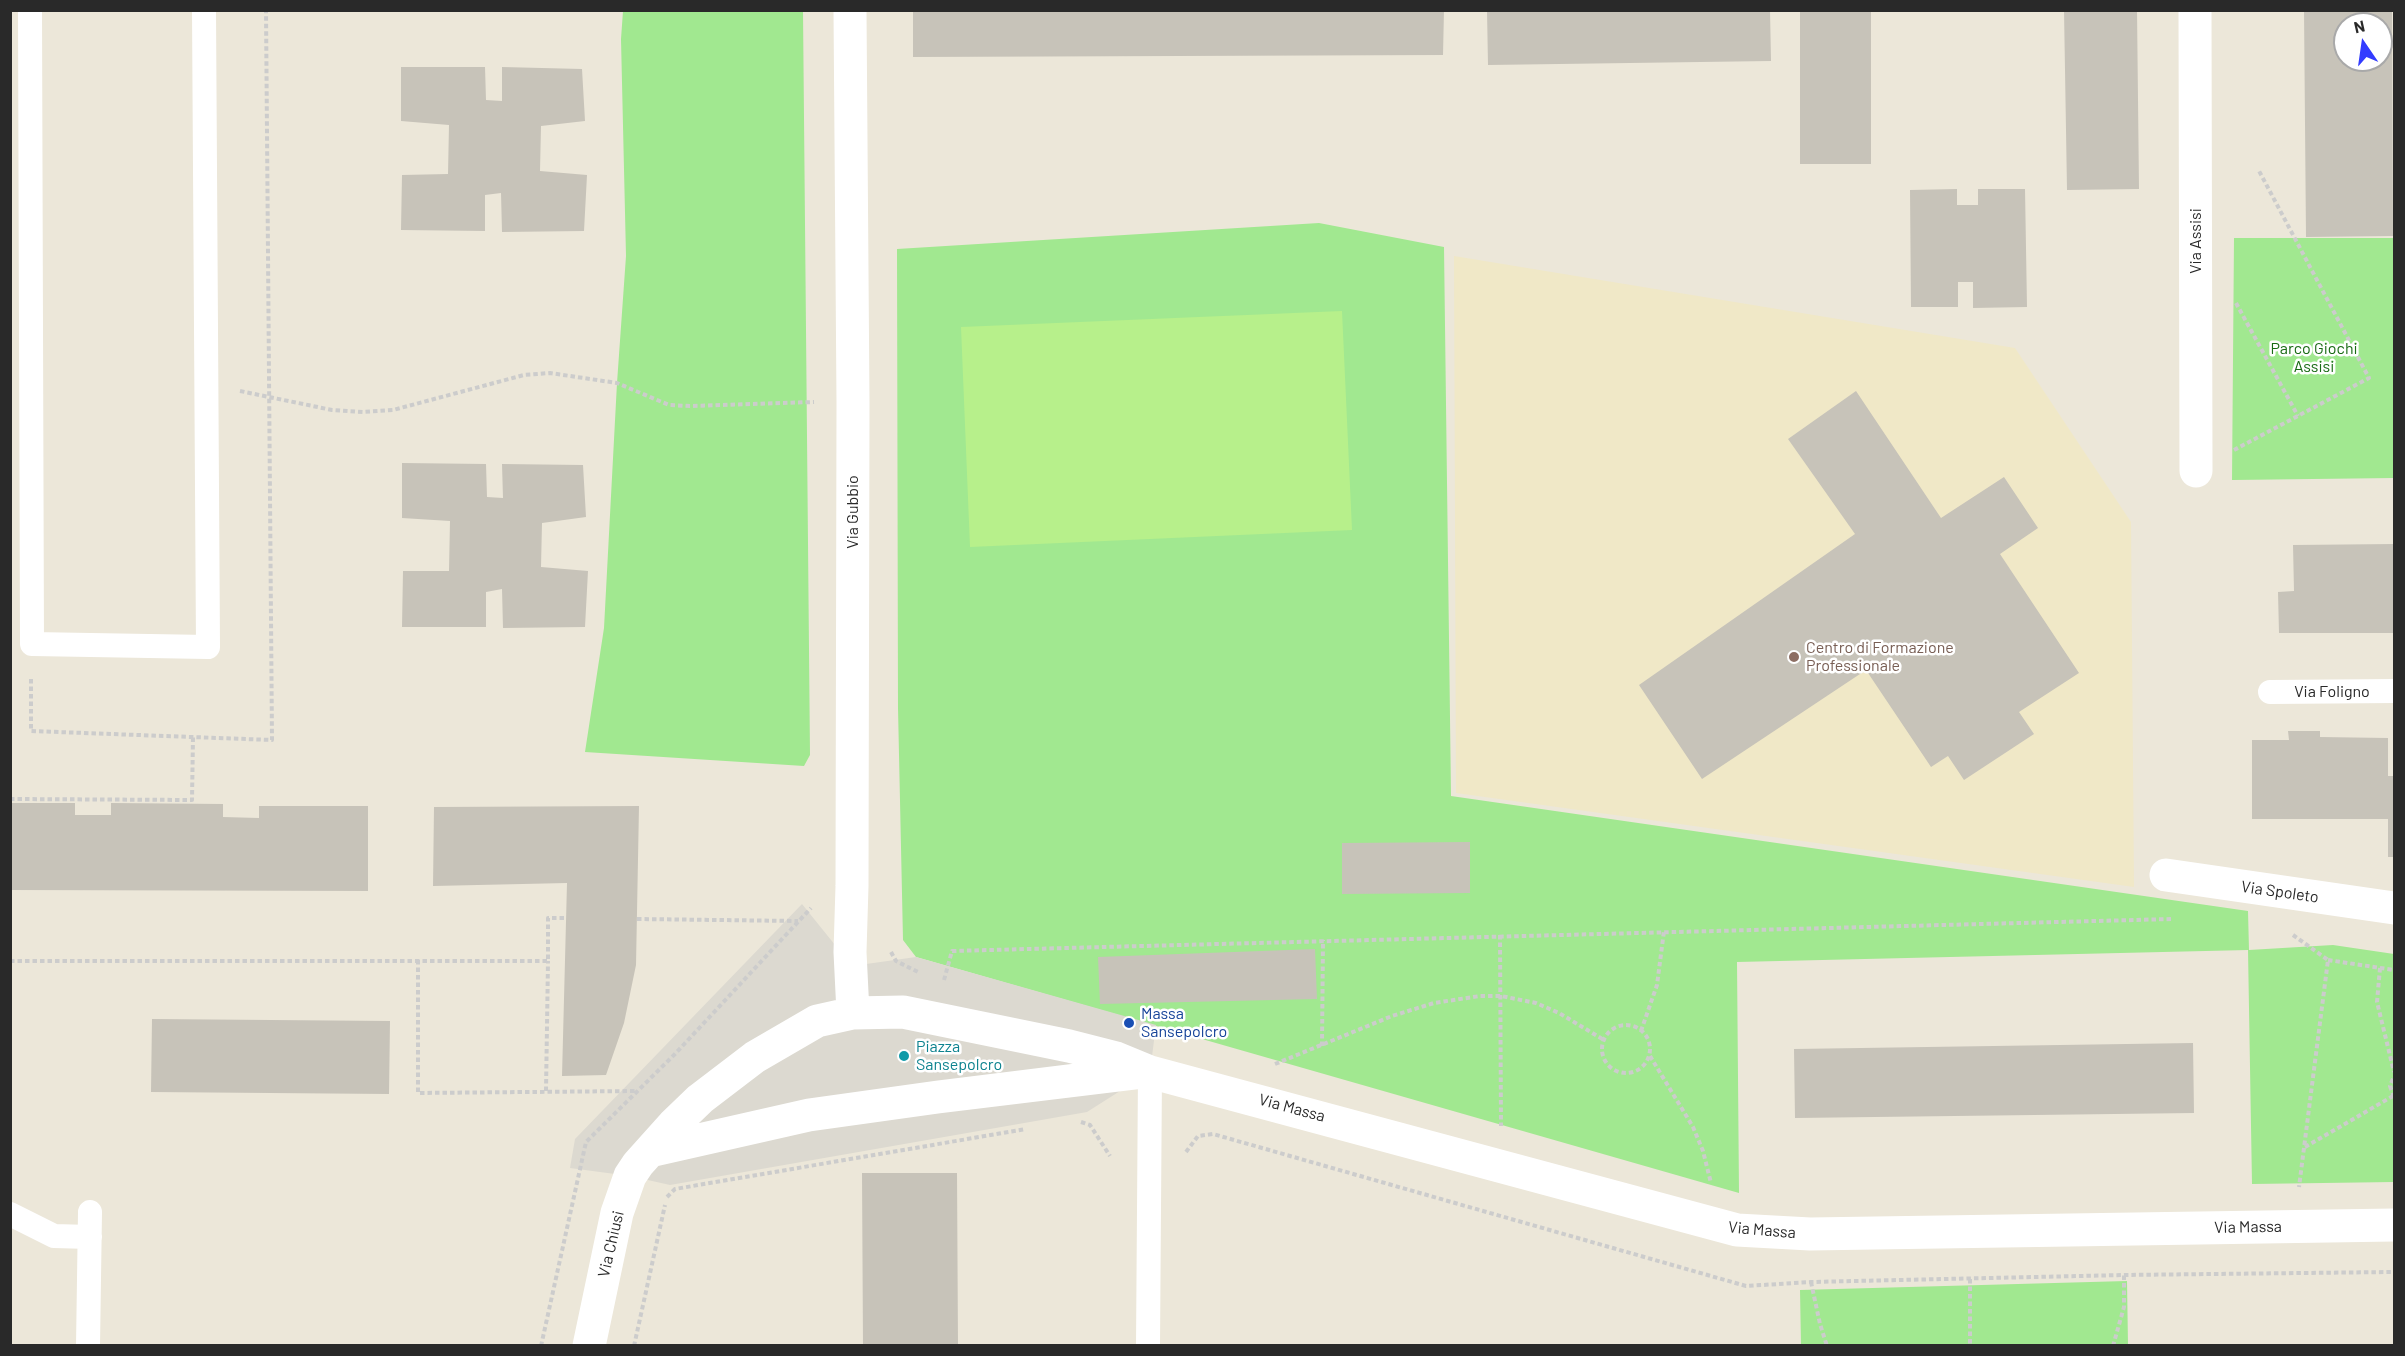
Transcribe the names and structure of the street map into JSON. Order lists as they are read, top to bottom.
{
  "streets": {
    "street": [
      "Via Assisi",
      "Via Gubbio",
      "Via Spoleto",
      "Via Massa",
      "Via Chiusi"
    ],
    "lane": ["Via Foligno"]
  },
  "parks": ["Parco Giochi Assisi"],
  "places": ["Centro di Formazione Professionale", "Massa Sansepolcro", "Piazza Sansepolcro"],
  "north": "top"
}
